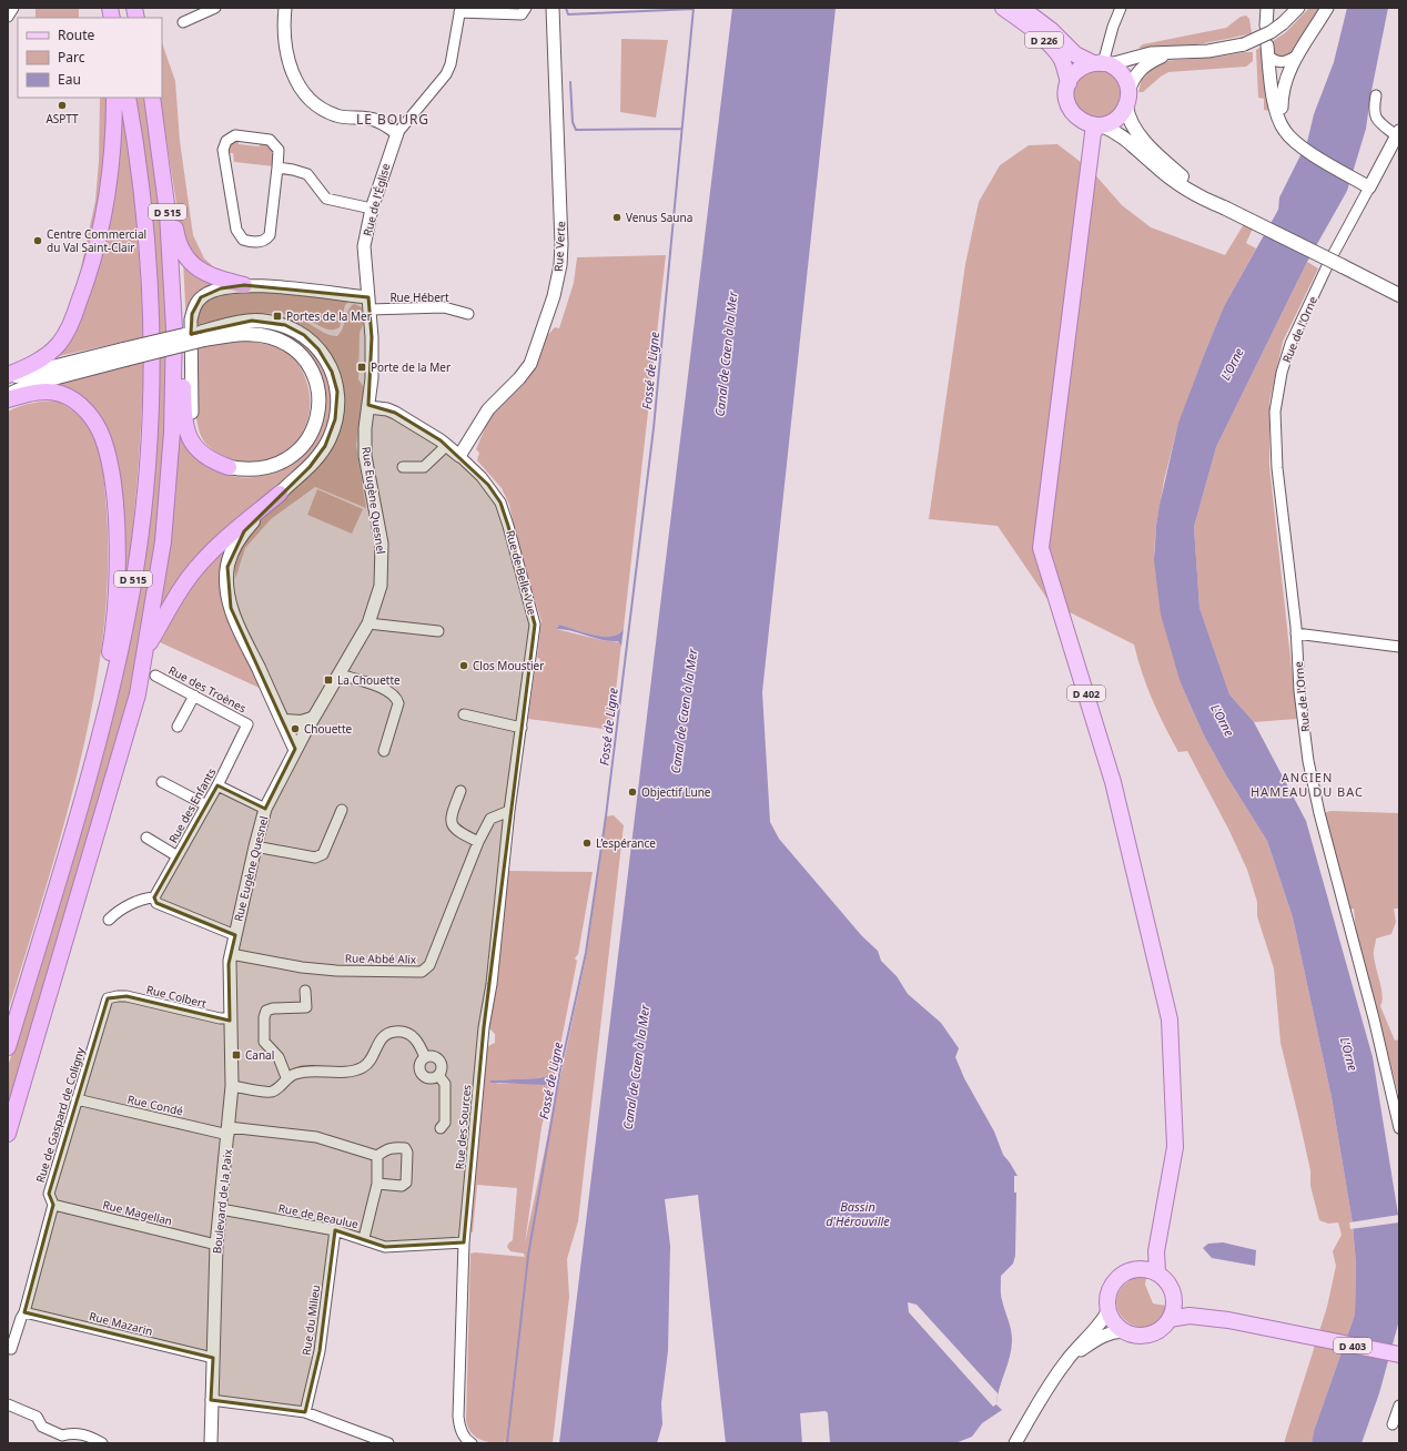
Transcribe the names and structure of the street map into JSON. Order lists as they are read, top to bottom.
{
  "streets": {
    "highway": ["D 515"],
    "main road": ["D 226", "D 402", "D 403"],
    "street": [
      "Rue de l'Église",
      "Rue Verte",
      "Rue Hébert",
      "Rue de l'Orne",
      "Rue Eugène Quesnel",
      "Rue de Belle Vue",
      "Rue des Troènes",
      "Rue des Enfants",
      "Rue Abbé Alix",
      "Rue Colbert",
      "Rue Condé",
      "Rue de Gaspard de Coligny",
      "Rue des Sources",
      "Boulevard de la Paix",
      "Rue Magellan",
      "Rue de Beaulue",
      "Rue du Milieu",
      "Rue Mazarin"
    ]
  },
  "crossings": [
    ["D 226", "D 402"],
    ["Rue de l'Église", "Rue Hébert"],
    ["Rue de l'Église", "Rue Eugène Quesnel"],
    ["Rue de l'Église", "Rue de Belle Vue"],
    ["Rue Verte", "Rue de Belle Vue"],
    ["Rue Eugène Quesnel", "Rue de Belle Vue"],
    ["Rue Eugène Quesnel", "Rue Abbé Alix"],
    ["Rue Eugène Quesnel", "Boulevard de la Paix"],
    ["Rue de Belle Vue", "Rue Abbé Alix"],
    ["Rue de Belle Vue", "Rue des Sources"],
    ["Rue des Troènes", "Rue des Enfants"],
    ["D 402", "D 403"],
    ["Rue Abbé Alix", "Rue des Sources"],
    ["Rue Abbé Alix", "Boulevard de la Paix"],
    ["Rue Colbert", "Rue de Gaspard de Coligny"],
    ["Rue Colbert", "Boulevard de la Paix"],
    ["Rue Condé", "Rue de Gaspard de Coligny"],
    ["Rue Condé", "Boulevard de la Paix"],
    ["Rue de Gaspard de Coligny", "Rue Magellan"],
    ["Rue de Gaspard de Coligny", "Rue Mazarin"],
    ["Rue des Sources", "Rue de Beaulue"],
    ["Boulevard de la Paix", "Rue Magellan"],
    ["Boulevard de la Paix", "Rue de Beaulue"],
    ["Boulevard de la Paix", "Rue Mazarin"],
    ["Rue de Beaulue", "Rue du Milieu"]
  ],
  "districts": ["LE BOURG", "ANCIEN HAMEAU DU BAC"],
  "water": [
    "Canal de Caen à la Mer",
    "L'Orne",
    "Fossé de Ligne",
    "Bassin d'Hérouville"
  ],
  "places": {
    "other": [
      "ASPTT",
      "Venus Sauna",
      "Centre Commercial du Val Saint-Clair",
      "Clos Moustier",
      "Chouette",
      "Objectif Lune",
      "L’espérance"
    ],
    "transit": [
      "Portes de la Mer",
      "Porte de la Mer",
      "La Chouette",
      "Canal"
    ]
  },
  "legend": ["Route", "Parc", "Eau"]
}
